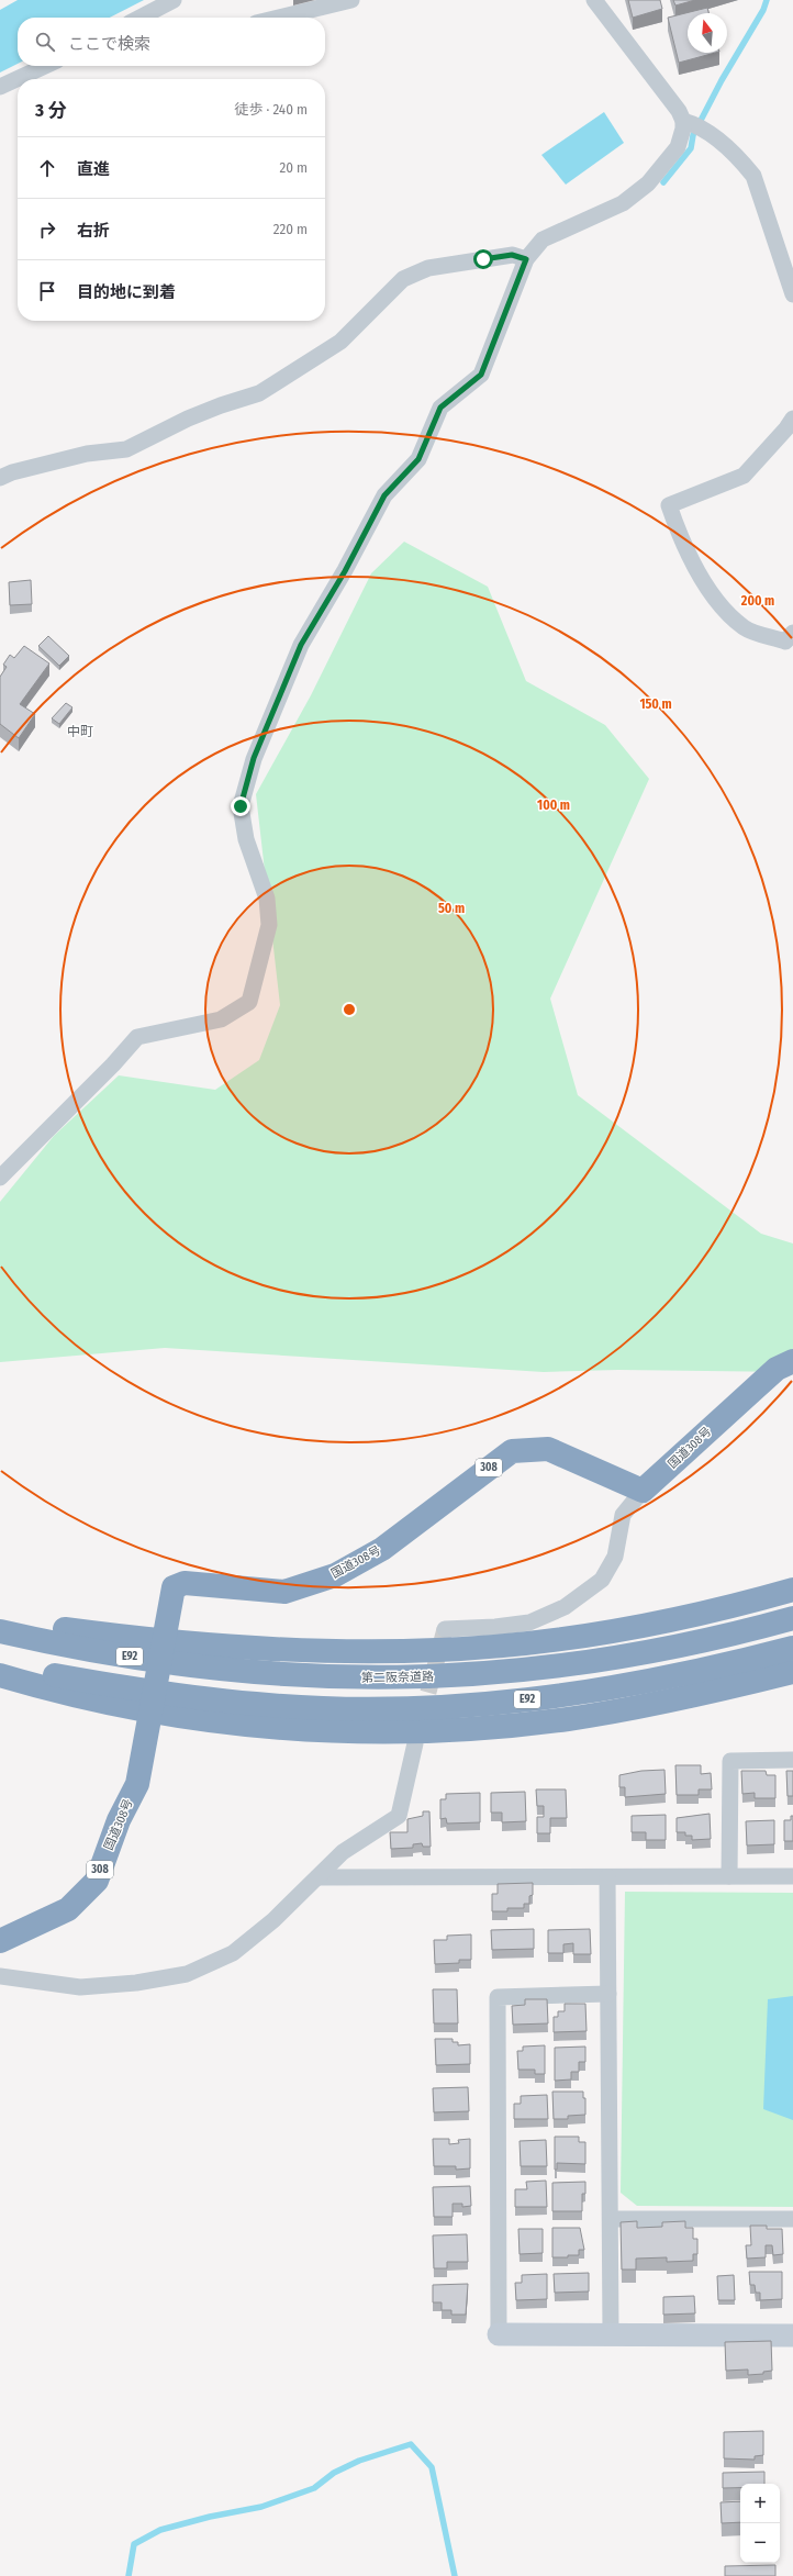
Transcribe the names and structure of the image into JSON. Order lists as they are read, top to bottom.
{
  "streets": {
    "highway": [
      "国道308号",
      "308",
      "E92",
      "第二阪奈道路"
    ]
  },
  "districts": ["中町"],
  "north": "top",
  "page": {
    "search": "ここで検索",
    "heading": ["3 分", "徒歩 · 240 m"],
    "list": [
      ["直進", "20 m"],
      ["右折", "220 m"],
      "目的地に到着"
    ],
    "map_buttons": ["+", "−"]
  },
  "rings": [
    "200 m",
    "150 m",
    "100 m",
    "50 m"
  ]
}
